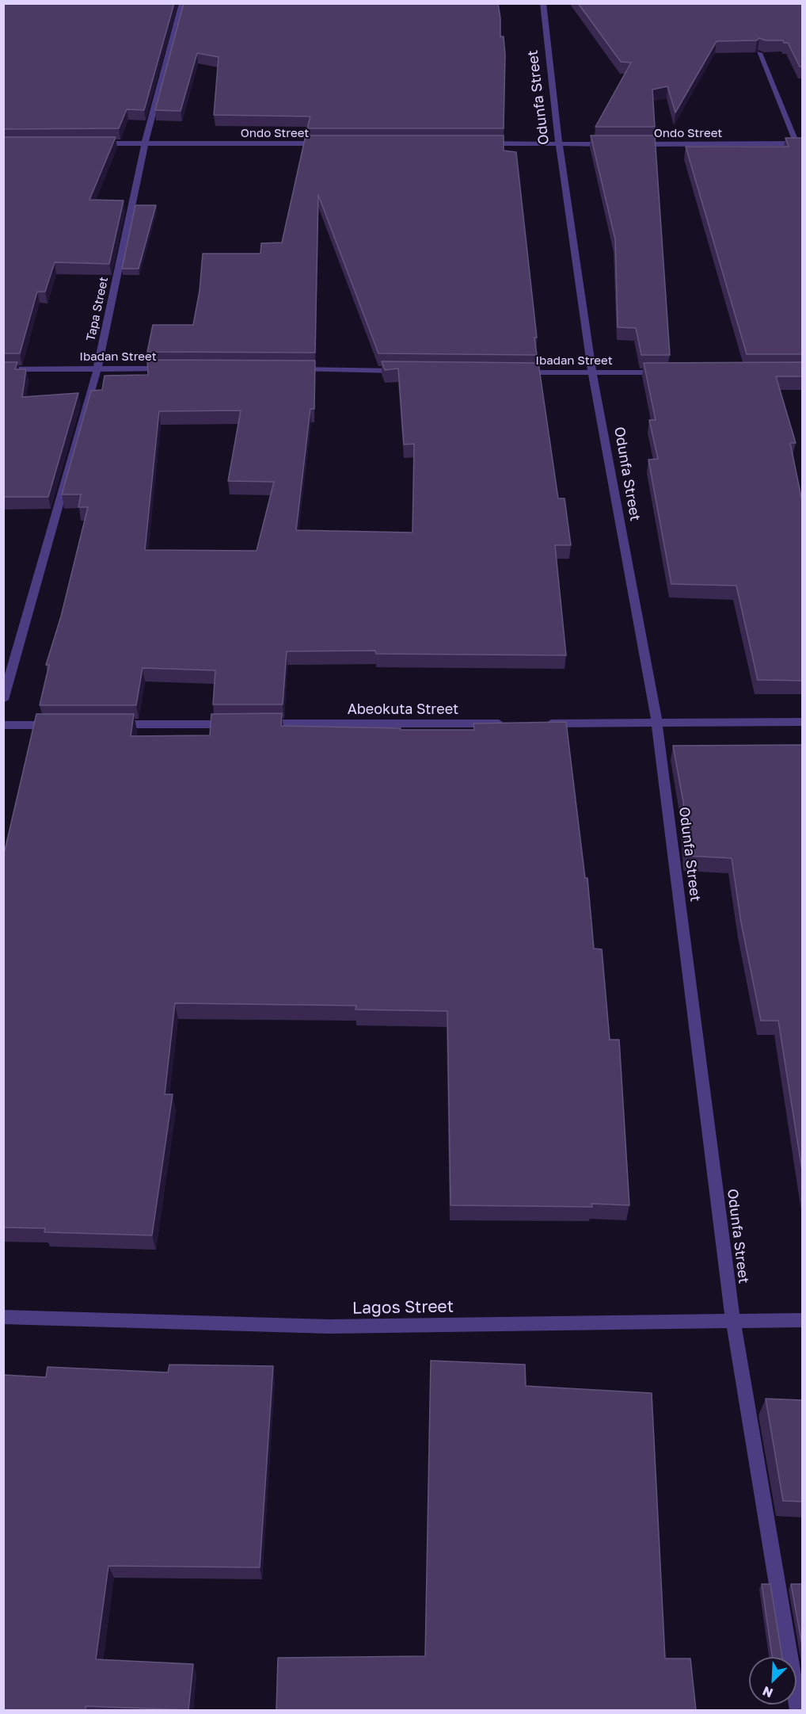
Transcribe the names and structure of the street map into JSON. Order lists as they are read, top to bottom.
{
  "streets": {
    "street": [
      "Odunfa Street",
      "Ondo Street",
      "Tapa Street",
      "Ibadan Street",
      "Abeokuta Street",
      "Lagos Street"
    ]
  },
  "crossings": [
    ["Odunfa Street", "Ibadan Street"],
    ["Odunfa Street", "Lagos Street"],
    ["Ondo Street", "Tapa Street"],
    ["Tapa Street", "Ibadan Street"]
  ],
  "north": "bottom left"
}
